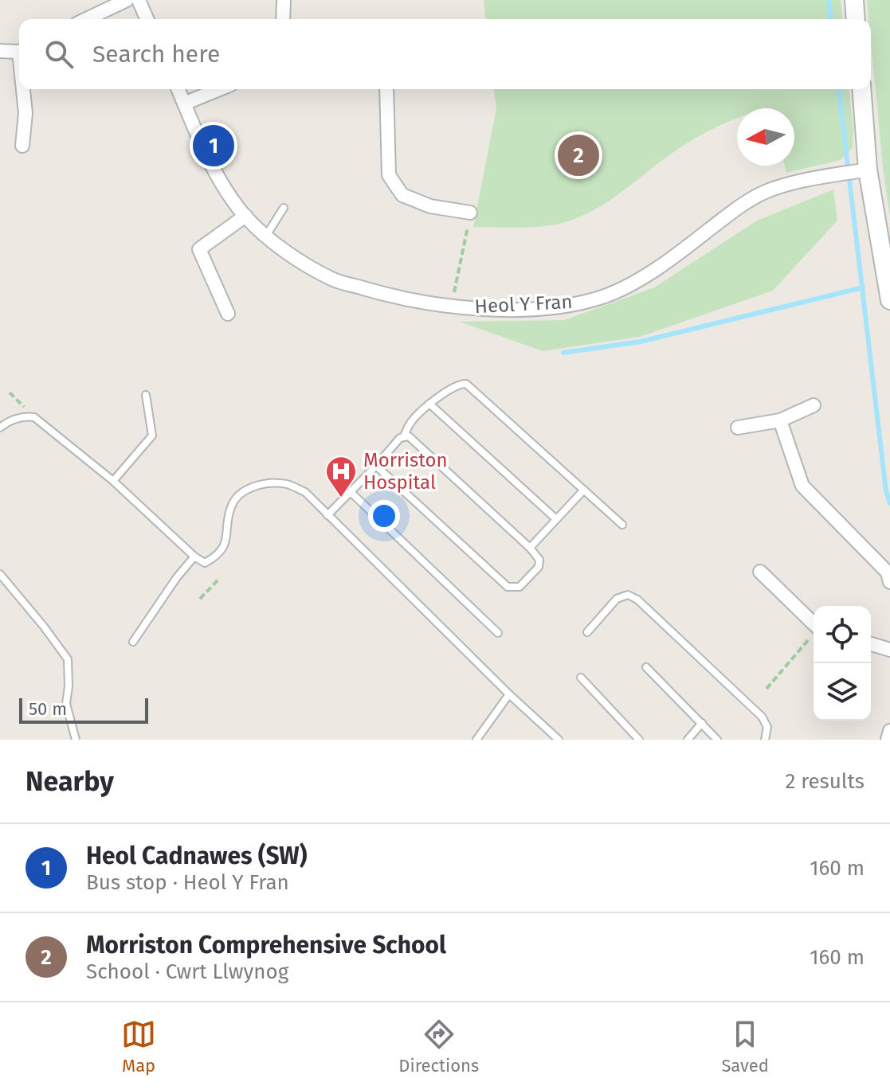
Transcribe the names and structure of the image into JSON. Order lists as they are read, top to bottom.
{
  "streets": {
    "street": ["Heol Y Fran"]
  },
  "places": {
    "hospital": ["Morriston Hospital"]
  },
  "scale_bar": "50 m",
  "north": "left",
  "page": {
    "search": "Search here",
    "pins": ["1", "2"],
    "scale": "50 m",
    "heading": ["Nearby", "2 results"],
    "list": [
      {
        "mark": "1",
        "name": "Heol Cadnawes (SW)",
        "note": "Bus stop · Heol Y Fran",
        "value": "160 m"
      },
      {
        "mark": "2",
        "name": "Morriston Comprehensive School",
        "note": "School · Cwrt Llwynog",
        "value": "160 m"
      }
    ],
    "nav": ["Map", "Directions", "Saved"]
  }
}
